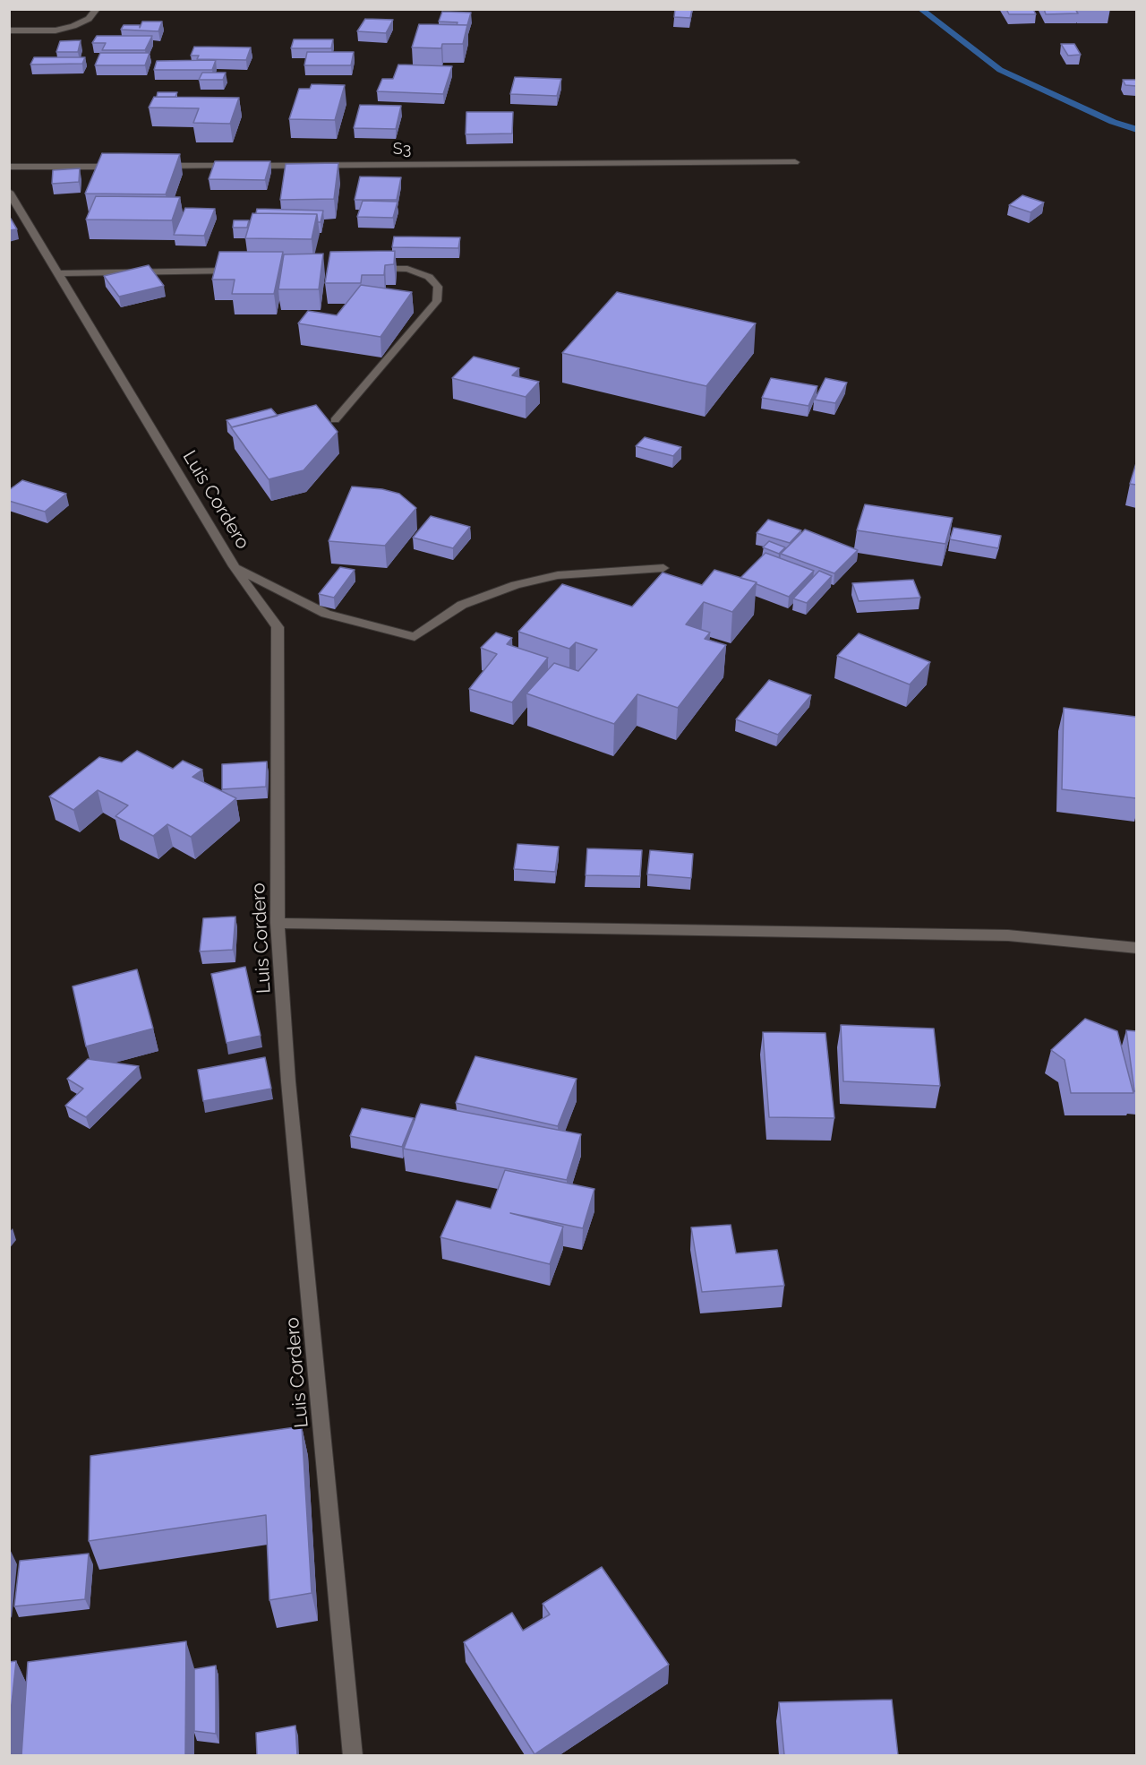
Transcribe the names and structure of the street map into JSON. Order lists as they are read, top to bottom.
{
  "streets": {
    "street": ["S3", "Luis Cordero"]
  }
}
